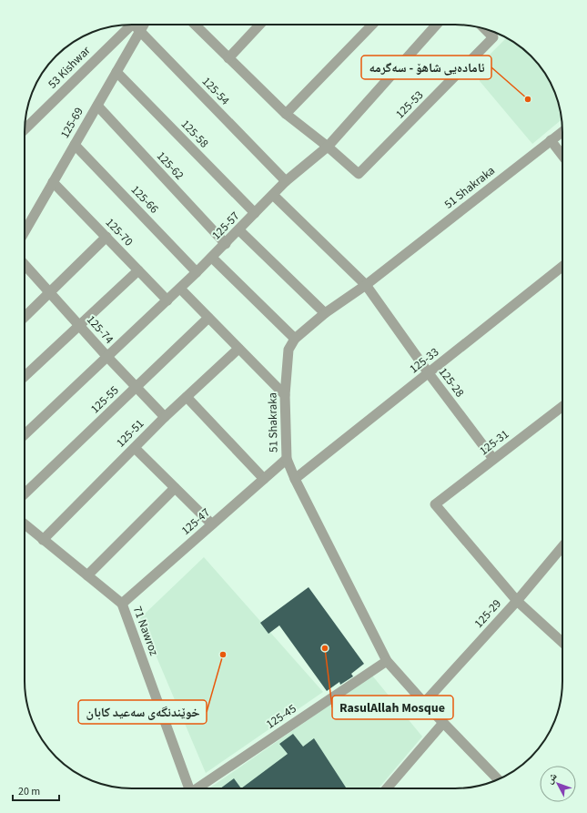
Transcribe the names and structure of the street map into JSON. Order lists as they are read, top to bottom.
{
  "streets": {
    "street": [
      "53 Kishwar",
      "125-54",
      "125-53",
      "125-69",
      "125-58",
      "125-62",
      "51 Shakraka",
      "125-66",
      "125-57",
      "125-70",
      "125-74",
      "125-33",
      "125-28",
      "125-55",
      "125-51",
      "125-31",
      "125-47",
      "125-29",
      "71 Nawroz",
      "125-45"
    ]
  },
  "crossings": [
    ["125-54", "125-69"],
    ["125-54", "125-57"],
    ["125-53", "125-57"],
    ["125-69", "125-58"],
    ["125-69", "125-62"],
    ["125-69", "125-66"],
    ["125-69", "125-70"],
    ["125-58", "125-57"],
    ["125-62", "125-57"],
    ["51 Shakraka", "125-33"],
    ["51 Shakraka", "125-28"],
    ["51 Shakraka", "125-47"],
    ["51 Shakraka", "125-29"],
    ["51 Shakraka", "125-45"],
    ["125-66", "125-57"],
    ["125-57", "125-70"],
    ["125-57", "125-74"],
    ["125-57", "125-28"],
    ["125-74", "125-55"],
    ["125-74", "125-51"],
    ["125-33", "125-28"],
    ["125-28", "125-31"],
    ["125-51", "71 Nawroz"],
    ["125-31", "125-29"],
    ["125-47", "71 Nawroz"]
  ],
  "places": ["ئامادەیی شاهۆ - سەگرمە", "RasulAllah Mosque", "خوێندنگەی سەعید کابان"],
  "scale_bar": "20 m",
  "north": "top left"
}
